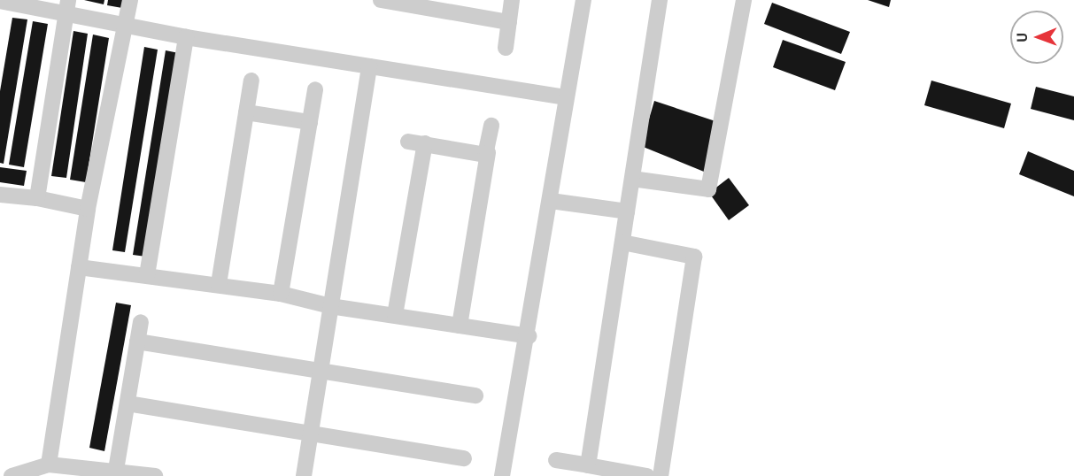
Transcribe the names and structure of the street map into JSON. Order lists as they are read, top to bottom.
{
  "north": "left"
}
